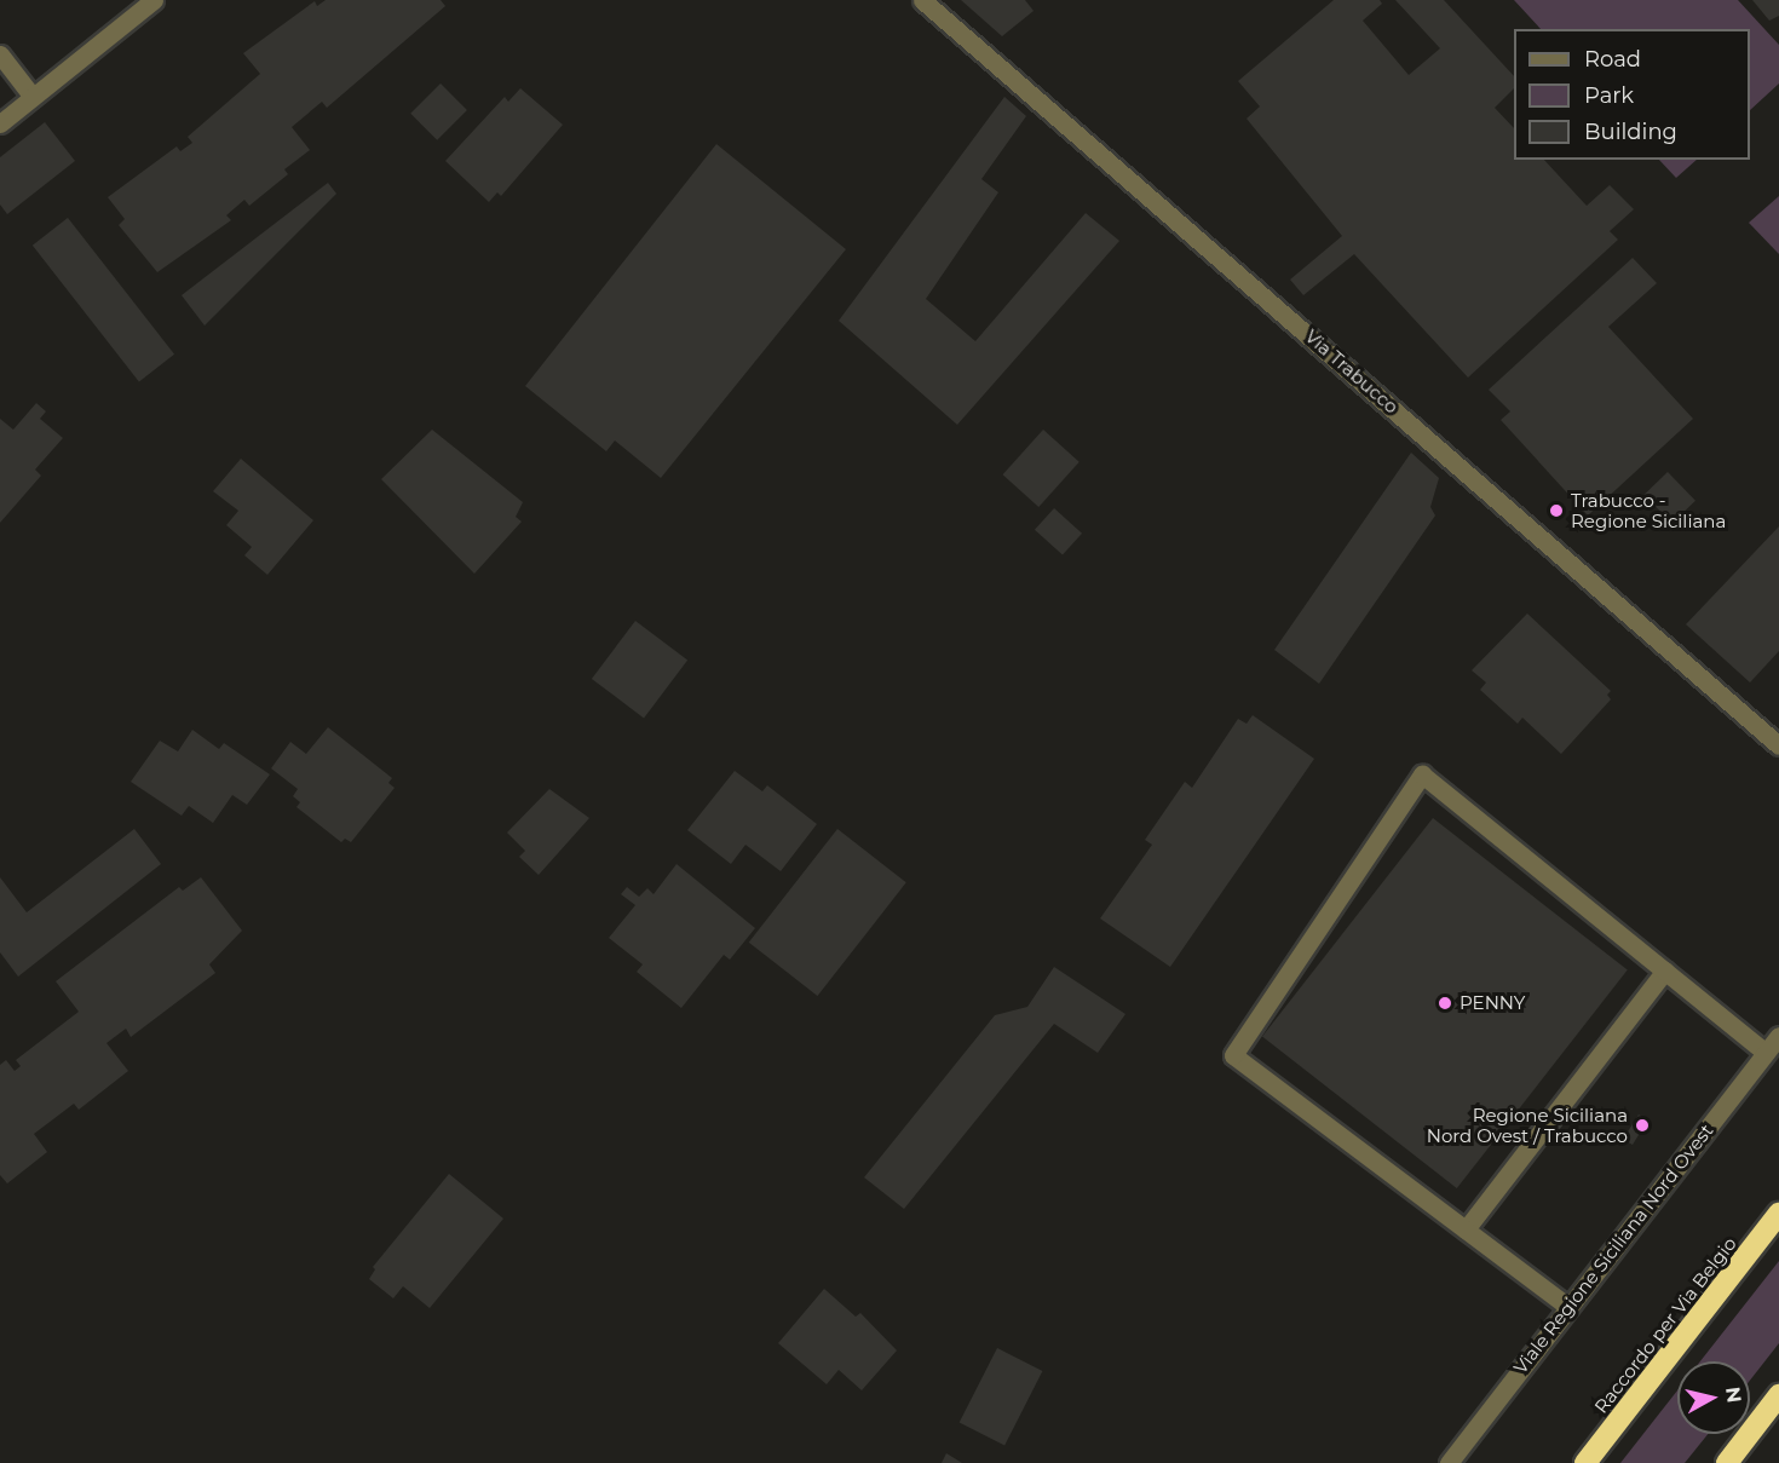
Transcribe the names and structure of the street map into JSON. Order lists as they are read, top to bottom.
{
  "streets": {
    "highway": ["Raccordo per Via Belgio"],
    "street": ["Via Trabucco", "Viale Regione Siciliana Nord Ovest"]
  },
  "places": ["Trabucco - Regione Siciliana", "PENNY", "Regione Siciliana Nord Ovest / Trabucco"],
  "legend": ["Road", "Park", "Building"],
  "north": "right"
}
